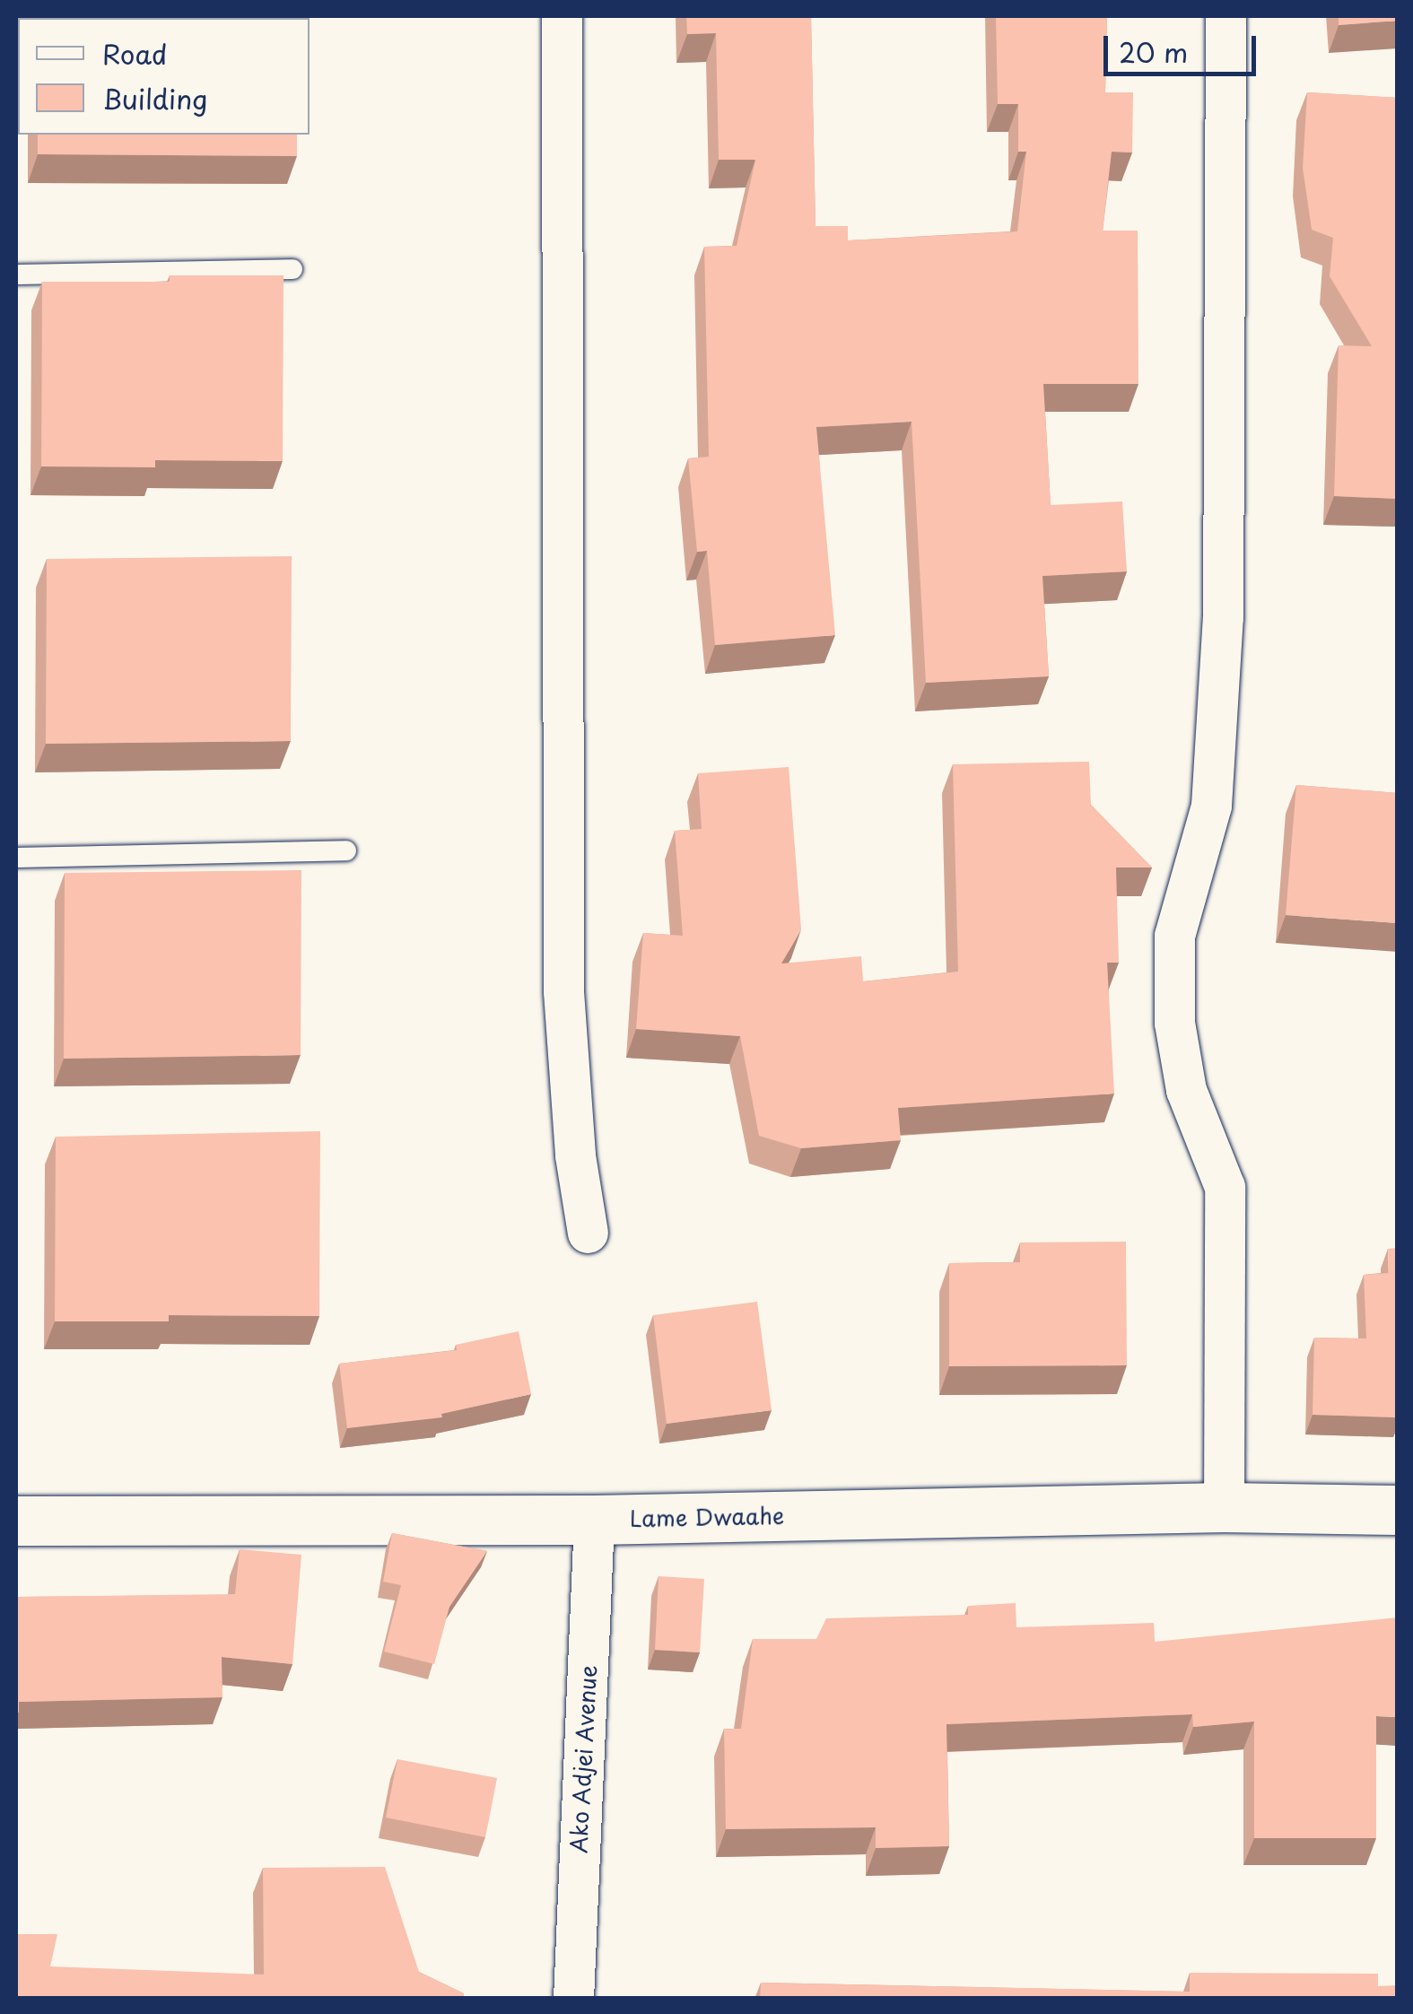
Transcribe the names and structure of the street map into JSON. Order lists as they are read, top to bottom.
{
  "streets": {
    "street": ["Lame Dwaahe", "Ako Adjei Avenue"]
  },
  "crossings": [
    ["Lame Dwaahe", "Ako Adjei Avenue"]
  ],
  "legend": ["Road", "Building"],
  "scale_bar": "20 m"
}
